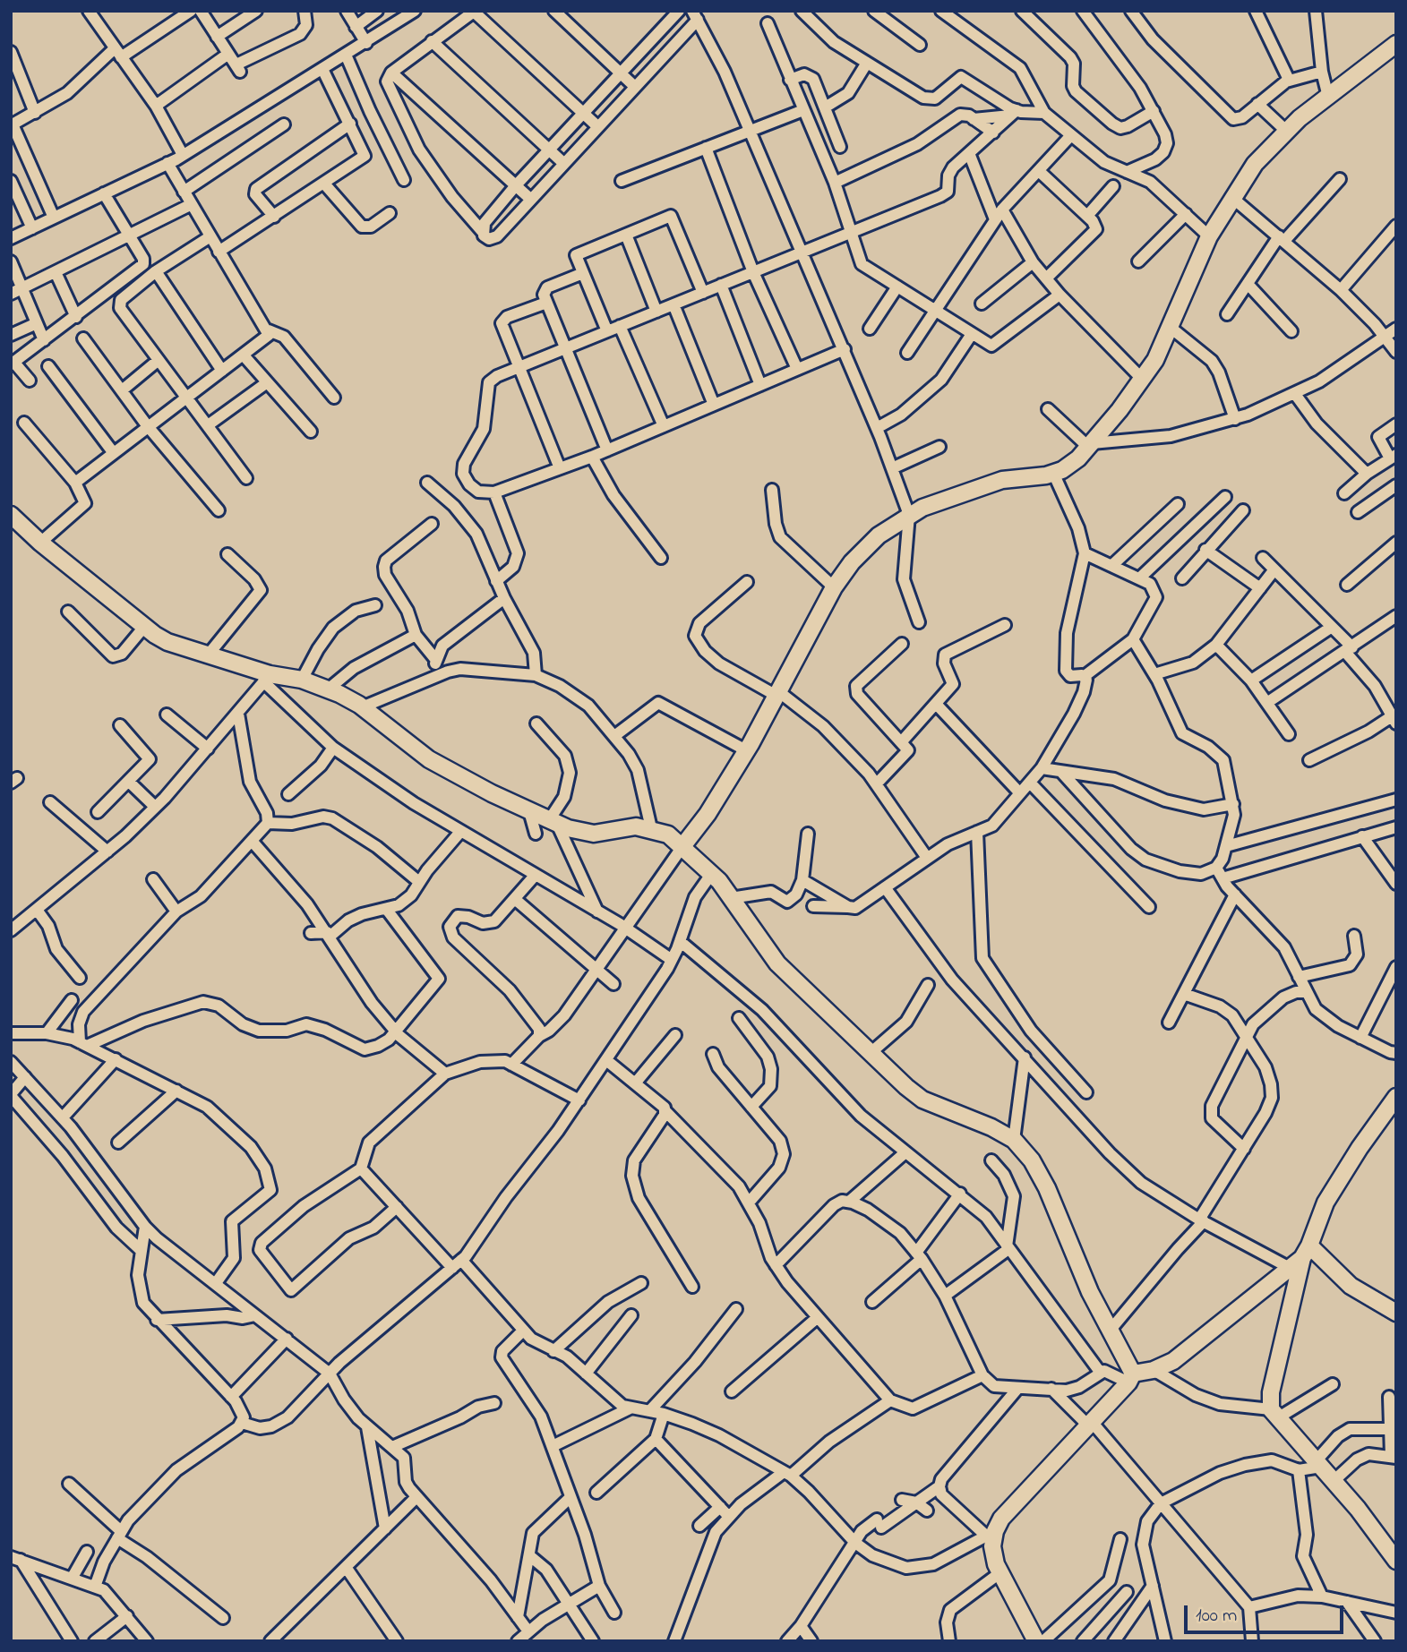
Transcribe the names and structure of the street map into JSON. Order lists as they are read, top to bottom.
{
  "scale_bar": "100 m"
}
